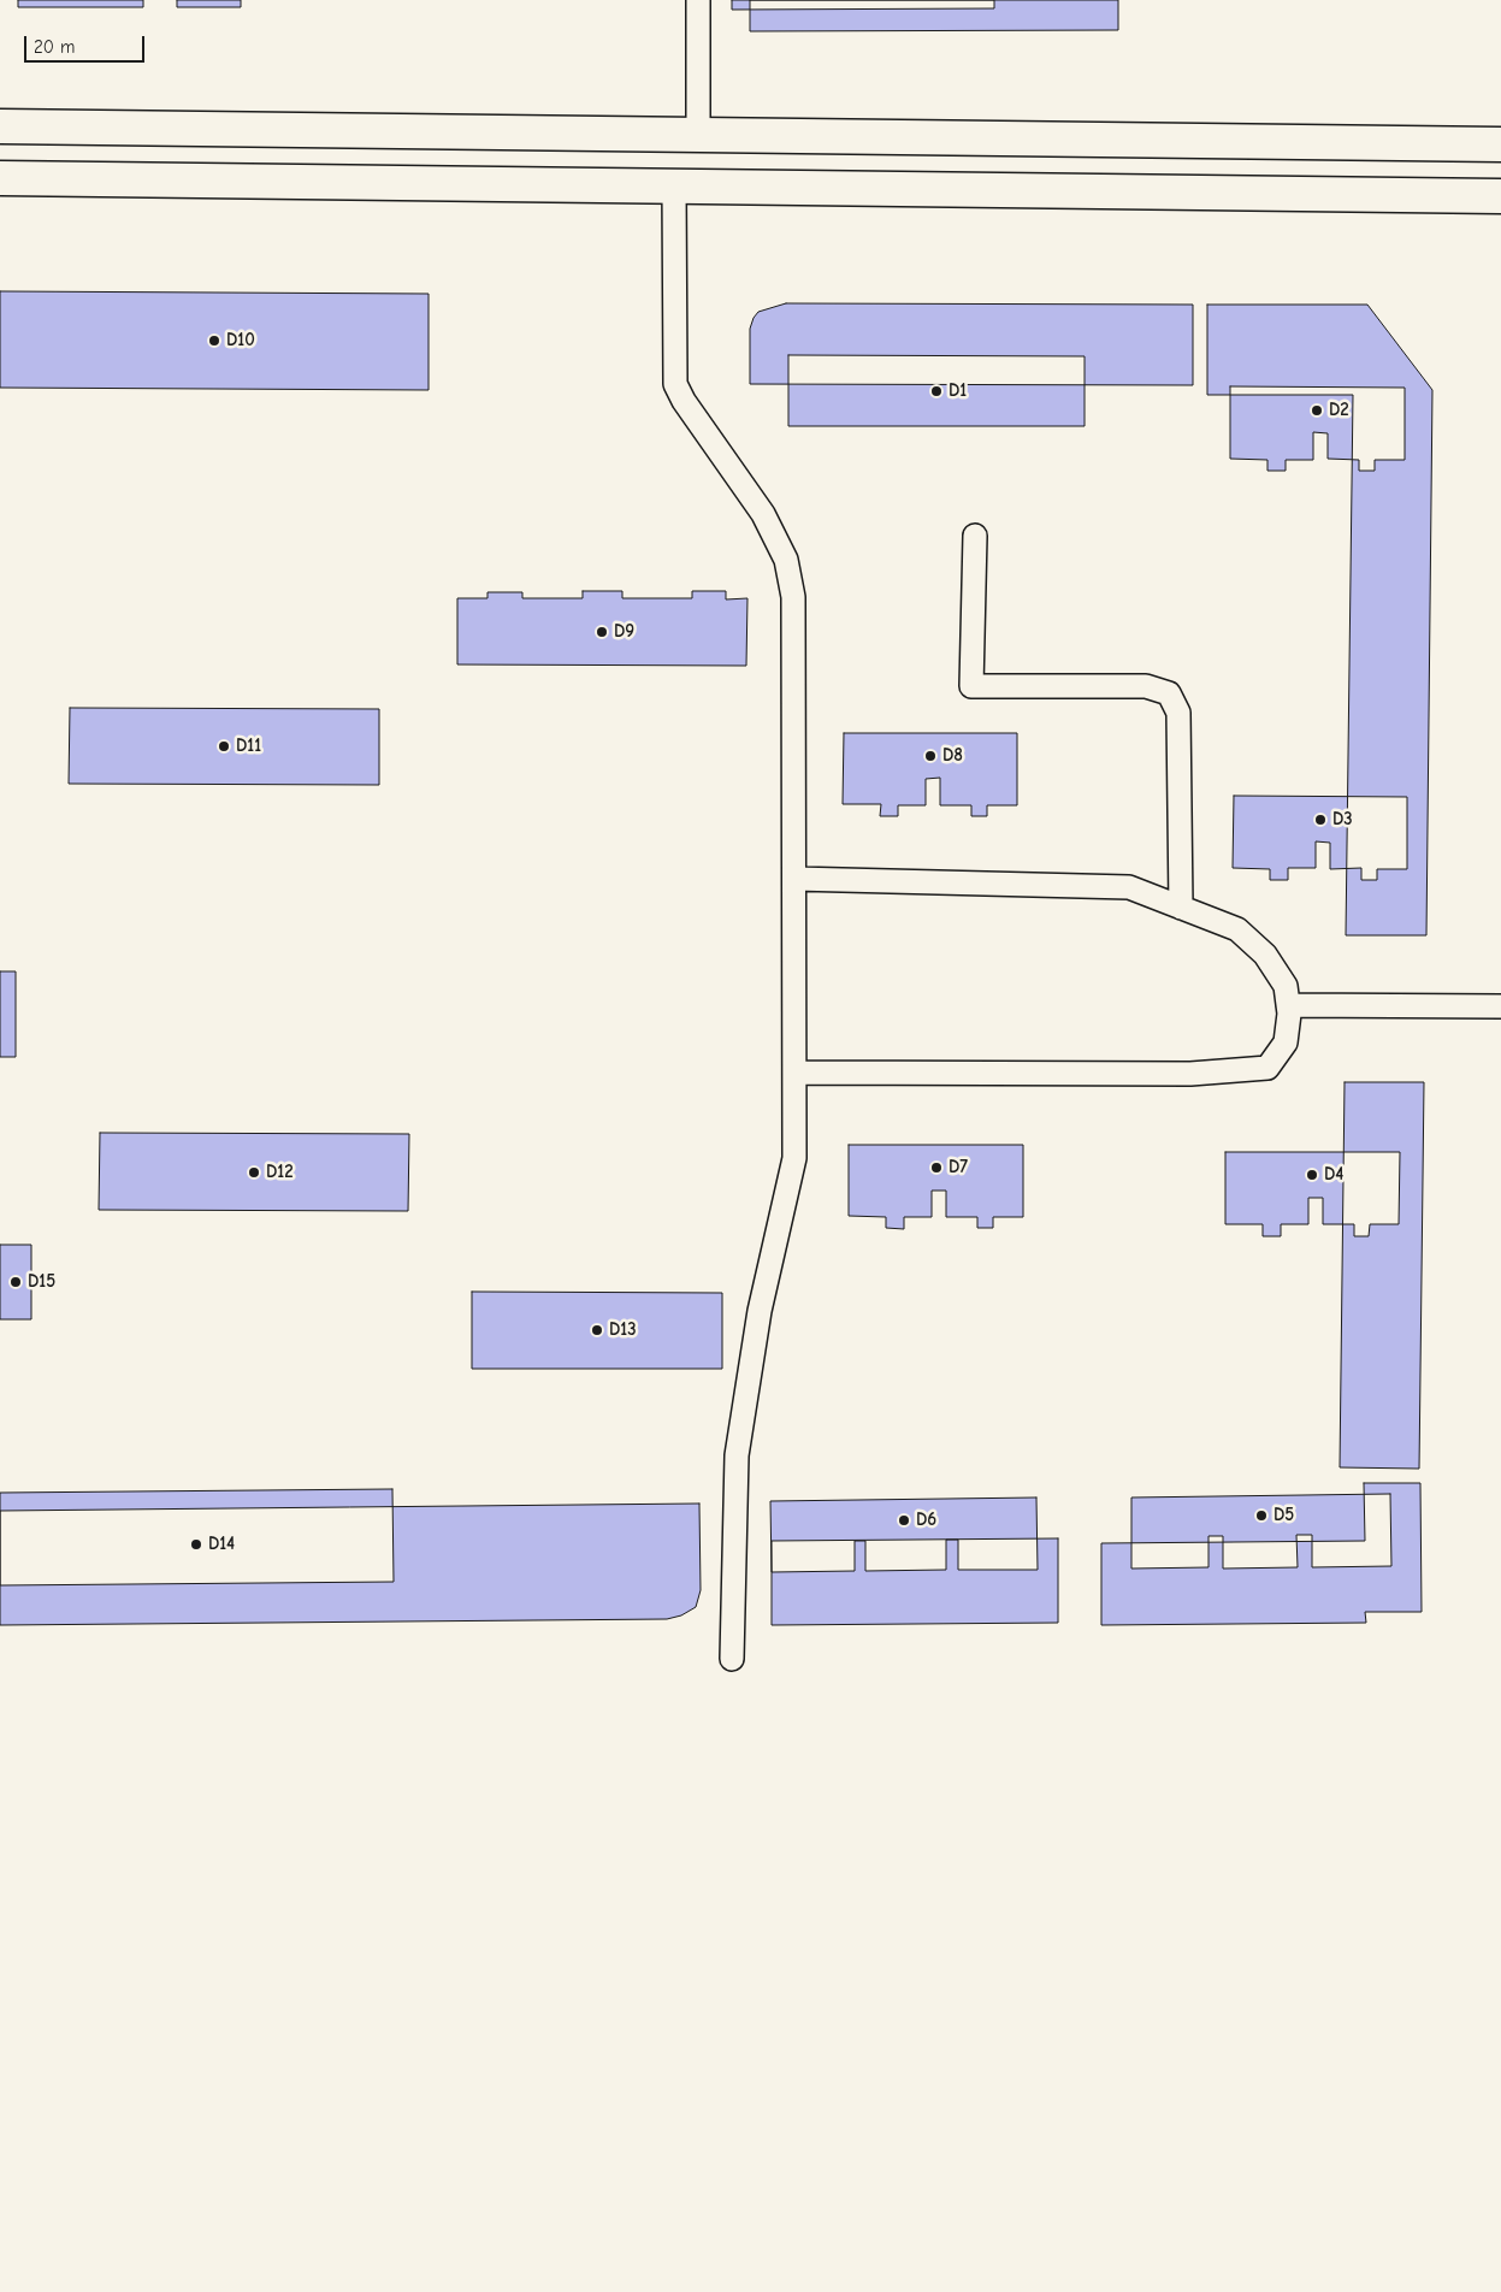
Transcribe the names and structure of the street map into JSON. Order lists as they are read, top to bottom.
{
  "places": [
    "D10",
    "D1",
    "D2",
    "D9",
    "D11",
    "D8",
    "D3",
    "D7",
    "D12",
    "D4",
    "D15",
    "D13",
    "D5",
    "D6",
    "D14"
  ],
  "scale_bar": "20 m"
}
